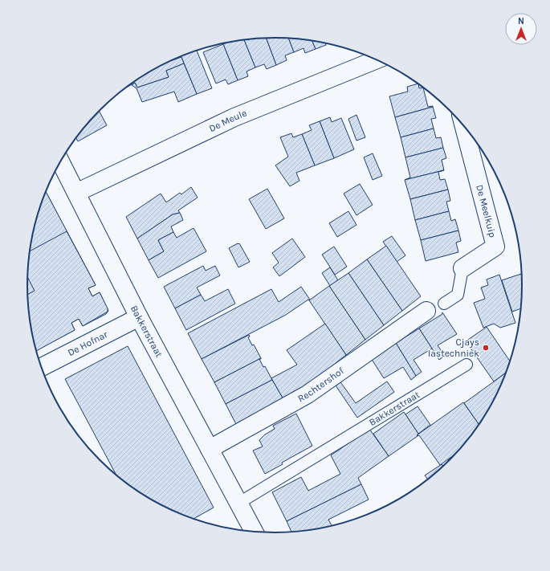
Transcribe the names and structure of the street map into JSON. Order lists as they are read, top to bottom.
{
  "streets": {
    "street": [
      "De Meule",
      "De Meelkuip",
      "Bakkerstraat",
      "De Hofnar",
      "Rechtershof"
    ]
  },
  "crossings": [
    ["De Meule", "Bakkerstraat"],
    ["Bakkerstraat", "De Hofnar"],
    ["Bakkerstraat", "Rechtershof"]
  ],
  "places": ["Cjays lastechniek"],
  "north": "top"
}
